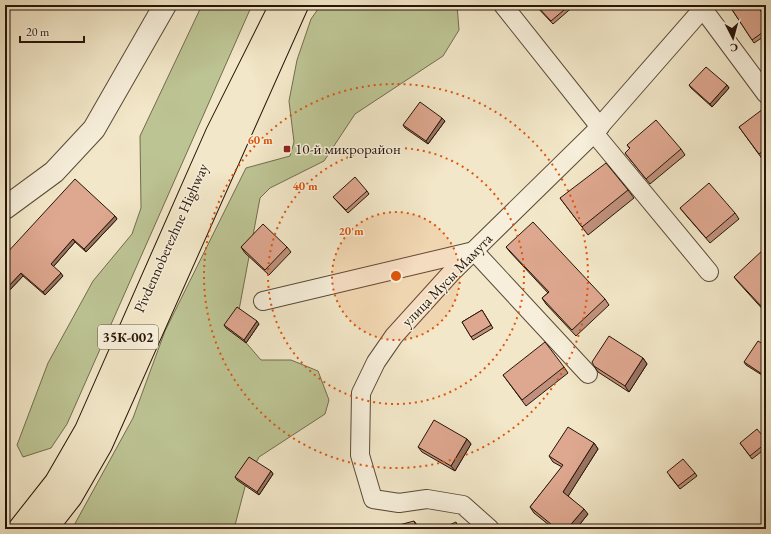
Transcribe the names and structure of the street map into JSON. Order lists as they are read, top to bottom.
{
  "streets": {
    "highway": ["Pivdennoberezhne Highway", "35К-002"],
    "street": ["улица Мусы Мамута"]
  },
  "places": {
    "transit": ["10-й микрорайон"]
  },
  "scale_bar": "20 m",
  "north": "bottom",
  "rings": ["60 m", "40 m", "20 m"]
}
